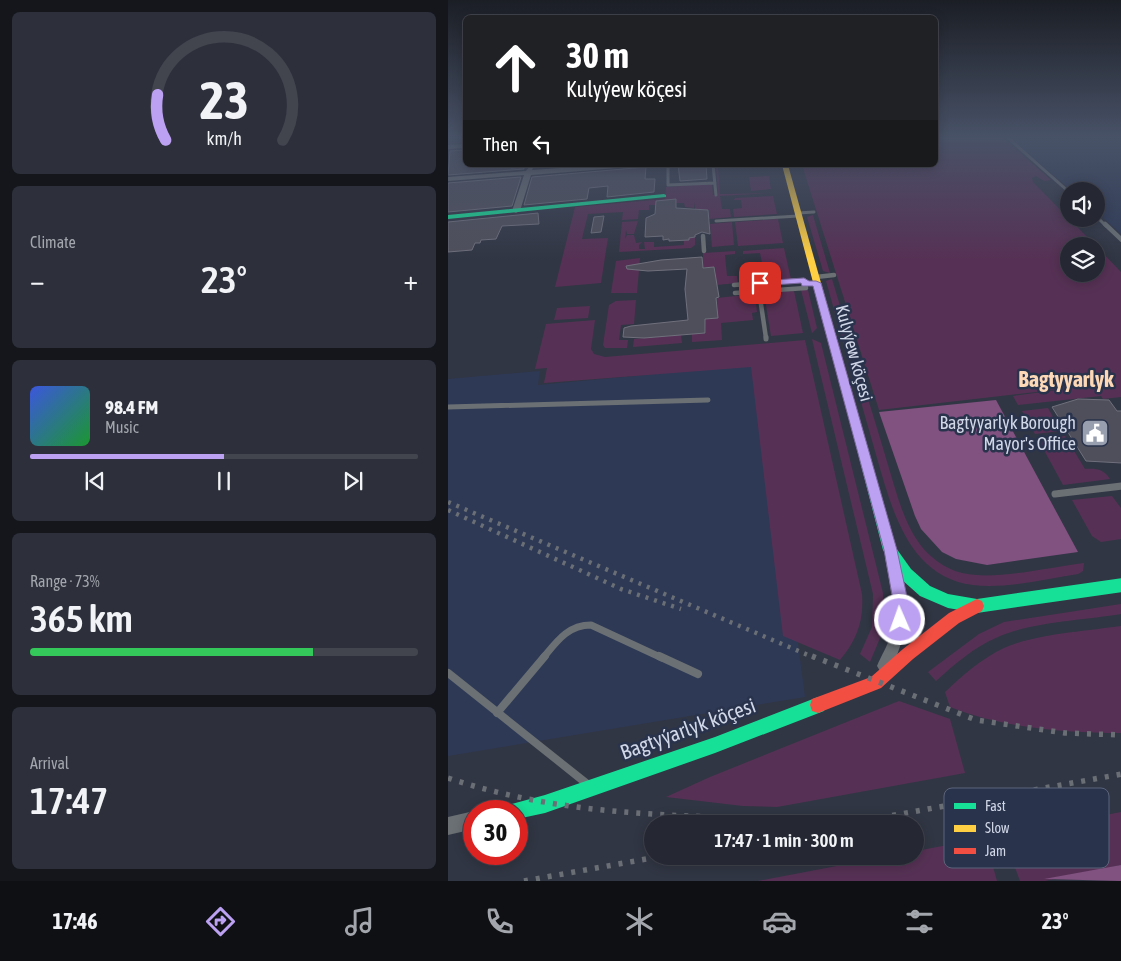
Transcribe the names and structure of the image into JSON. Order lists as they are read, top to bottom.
{
  "streets": {
    "street": ["Kulyýew köçesi", "Bagtyýarlyk köçesi"]
  },
  "districts": ["Bagtyyarlyk"],
  "places": {
    "public building": ["Bagtyyarlyk Borough Mayor's Office"]
  },
  "legend": ["Fast", "Slow", "Jam"],
  "page": {
    "turn": ["30 m", "Kulyýew köçesi"],
    "then": "Then",
    "tile": [
      "Climate",
      ["Range · 73%", "365 km"],
      ["Arrival", "17:47"]
    ],
    "heat": ["−", "23°", "+"],
    "song": ["98.4 FM", "Music"],
    "limit": "30",
    "trip": "17:47 · 1 min · 300 m",
    "tabs": ["17:46", "23°"],
    "gauge": ["23", "km/h"]
  }
}
